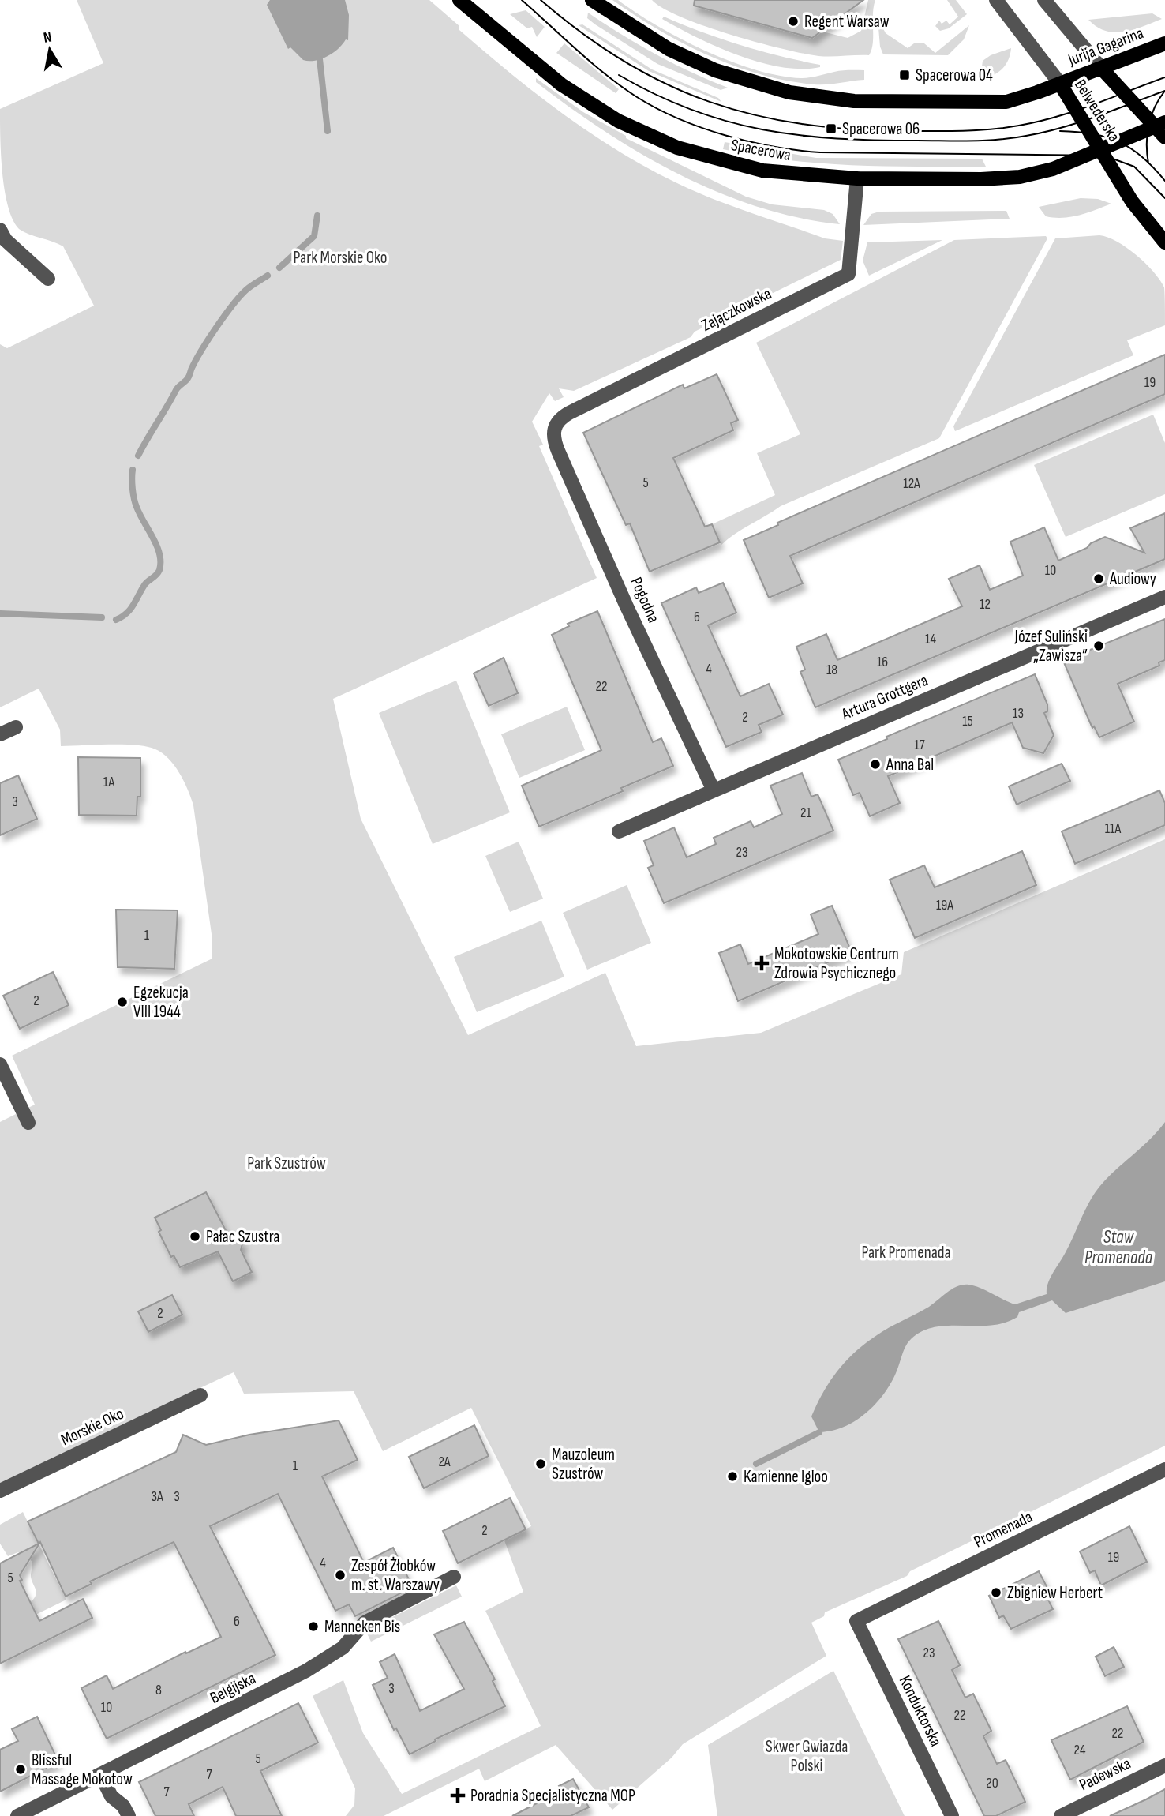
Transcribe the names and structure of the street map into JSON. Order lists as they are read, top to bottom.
{
  "streets": {
    "main road": ["Jurija Gagarina", "Belwederska", "Spacerowa"],
    "street": [
      "Zajączkowska",
      "Pogodna",
      "Artura Grottgera",
      "Morskie Oko",
      "Promenada",
      "Belgijska",
      "Konduktorska",
      "Padewska"
    ]
  },
  "crossings": [
    ["Jurija Gagarina", "Belwederska"],
    ["Belwederska", "Spacerowa"],
    ["Spacerowa", "Zajączkowska"],
    ["Zajączkowska", "Pogodna"],
    ["Pogodna", "Artura Grottgera"],
    ["Promenada", "Konduktorska"]
  ],
  "water": ["Staw Promenada"],
  "parks": [
    "Park Morskie Oko",
    "Park Szustrów",
    "Park Promenada",
    "Skwer Gwiazda Polski"
  ],
  "places": {
    "other": [
      "Regent Warsaw",
      "Audiowy",
      "Józef Suliński „Zawisza”",
      "Anna Bal",
      "Egzekucja VIII 1944",
      "Pałac Szustra",
      "Mauzoleum Szustrów",
      "Kamienne Igloo",
      "Zespół Żłobków m. st. Warszawy",
      "Zbigniew Herbert",
      "Manneken Bis",
      "Blissful Massage Mokotow"
    ],
    "transit": ["Spacerowa 04", "Spacerowa 06"],
    "health": ["Mokotowskie Centrum Zdrowia Psychicznego", "Poradnia Specjalistyczna MOP"]
  },
  "house_numbers": [
    "19",
    "5",
    "12A",
    "10",
    "12",
    "6",
    "14",
    "16",
    "4",
    "18",
    "22",
    "13",
    "2",
    "15",
    "17",
    "1A",
    "3",
    "21",
    "11A",
    "23",
    "19A",
    "1",
    "2",
    "2",
    "2A",
    "1",
    "3A",
    "3",
    "2",
    "19",
    "4",
    "5",
    "6",
    "23",
    "3",
    "8",
    "10",
    "22",
    "22",
    "24",
    "5",
    "7",
    "20",
    "7"
  ],
  "north": "top"
}
